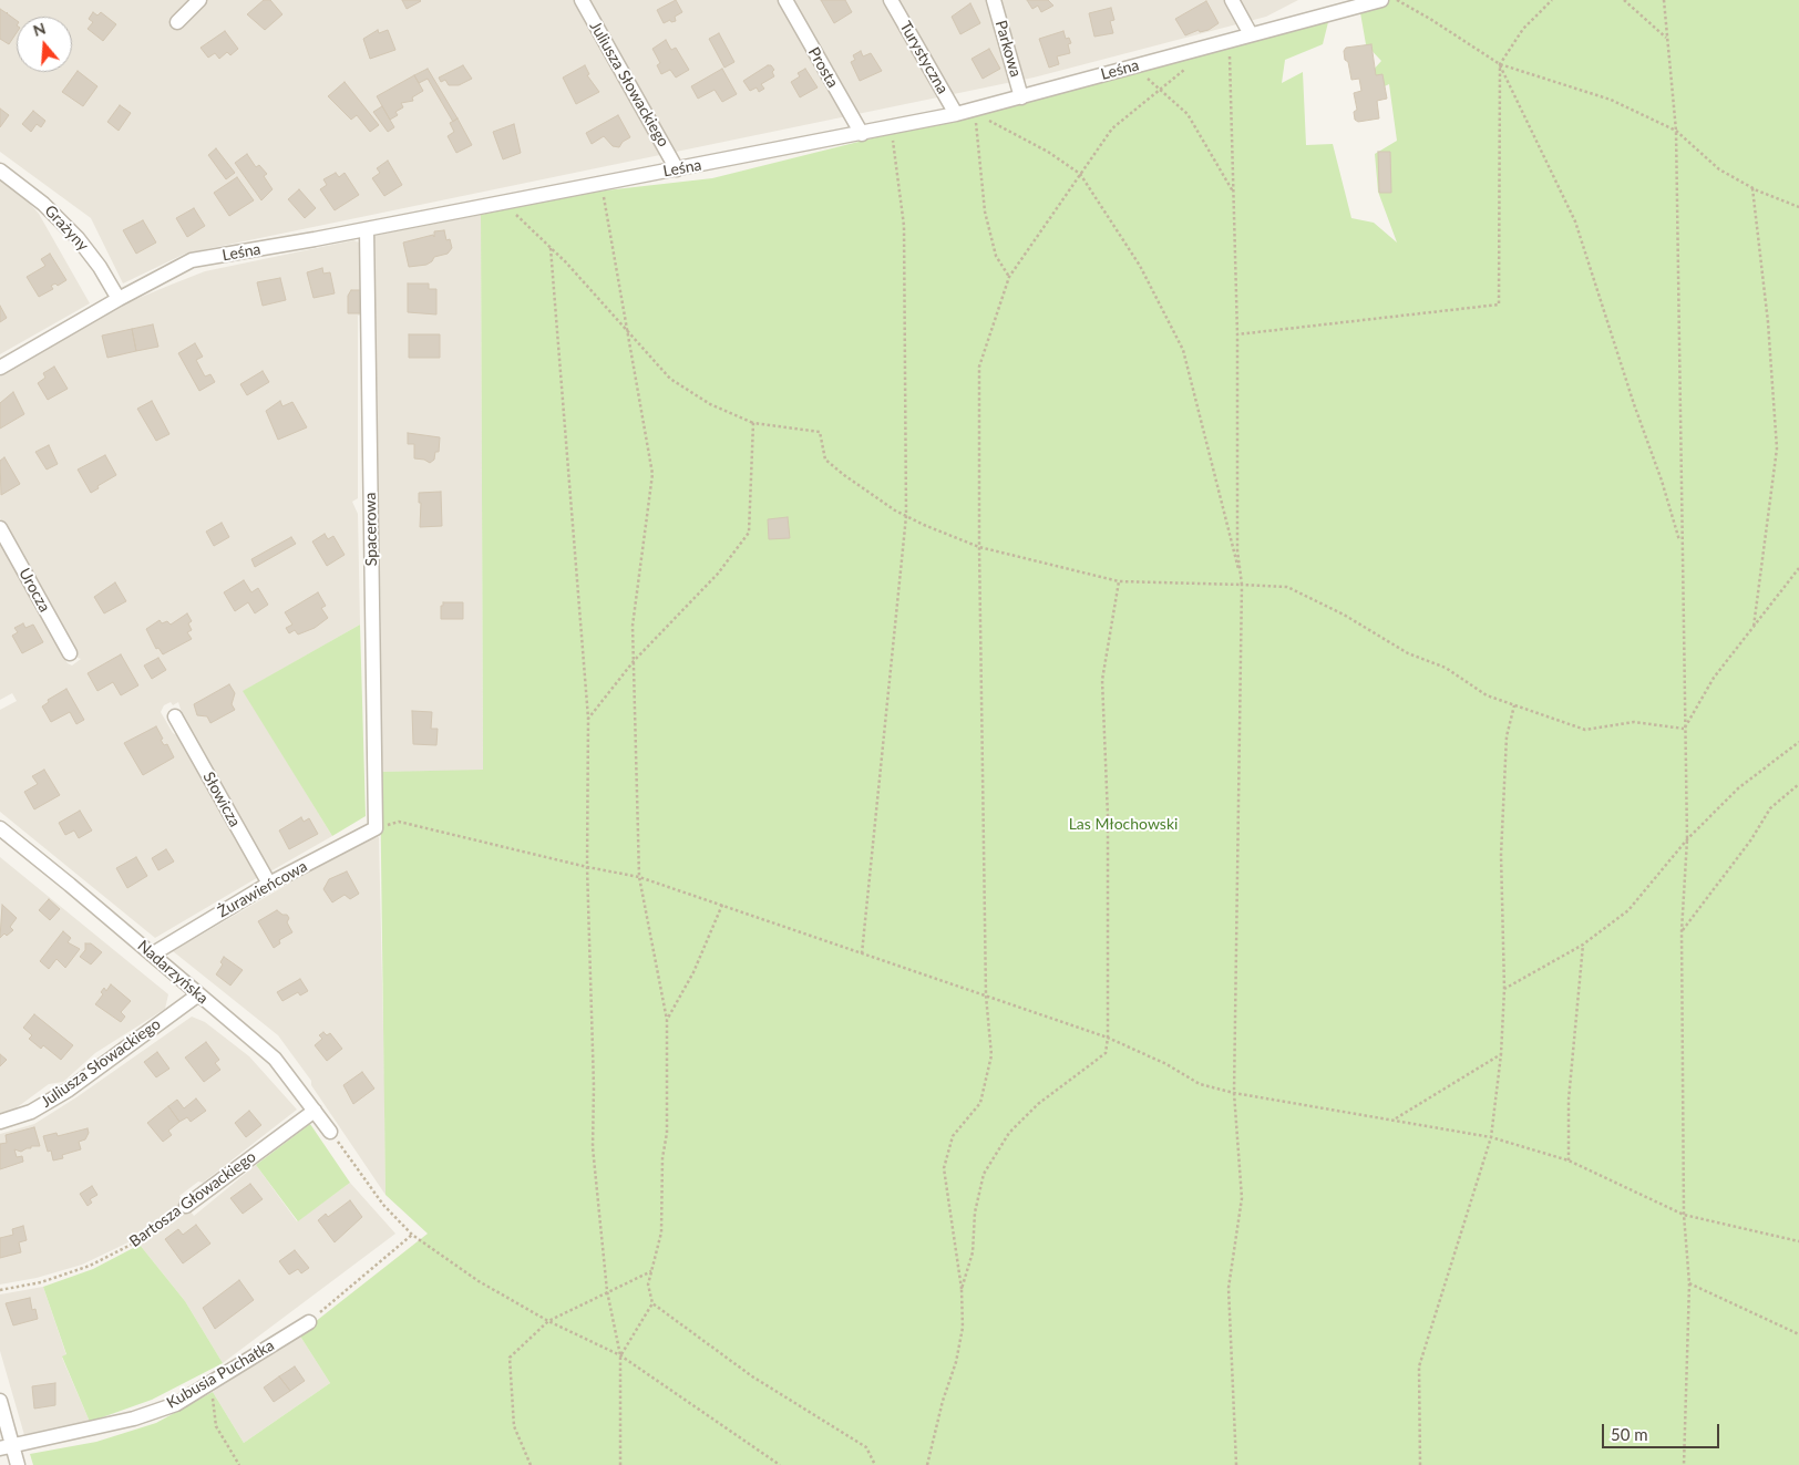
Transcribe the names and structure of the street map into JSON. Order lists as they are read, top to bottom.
{
  "streets": {
    "street": [
      "Parkowa",
      "Turystyczna",
      "Prosta",
      "Leśna",
      "Juliusza Słowackiego",
      "Grażyny",
      "Spacerowa",
      "Urocza",
      "Słowicza",
      "Żurawieńcowa",
      "Nadarzyńska",
      "Bartosza Głowackiego",
      "Kubusia Puchatka"
    ]
  },
  "crossings": [
    ["Parkowa", "Leśna"],
    ["Turystyczna", "Leśna"],
    ["Prosta", "Leśna"],
    ["Leśna", "Juliusza Słowackiego"],
    ["Leśna", "Grażyny"],
    ["Leśna", "Spacerowa"],
    ["Juliusza Słowackiego", "Nadarzyńska"],
    ["Spacerowa", "Żurawieńcowa"],
    ["Słowicza", "Żurawieńcowa"],
    ["Żurawieńcowa", "Nadarzyńska"],
    ["Nadarzyńska", "Bartosza Głowackiego"]
  ],
  "parks": ["Las Młochowski"],
  "scale_bar": "50 m",
  "north": "top"
}
